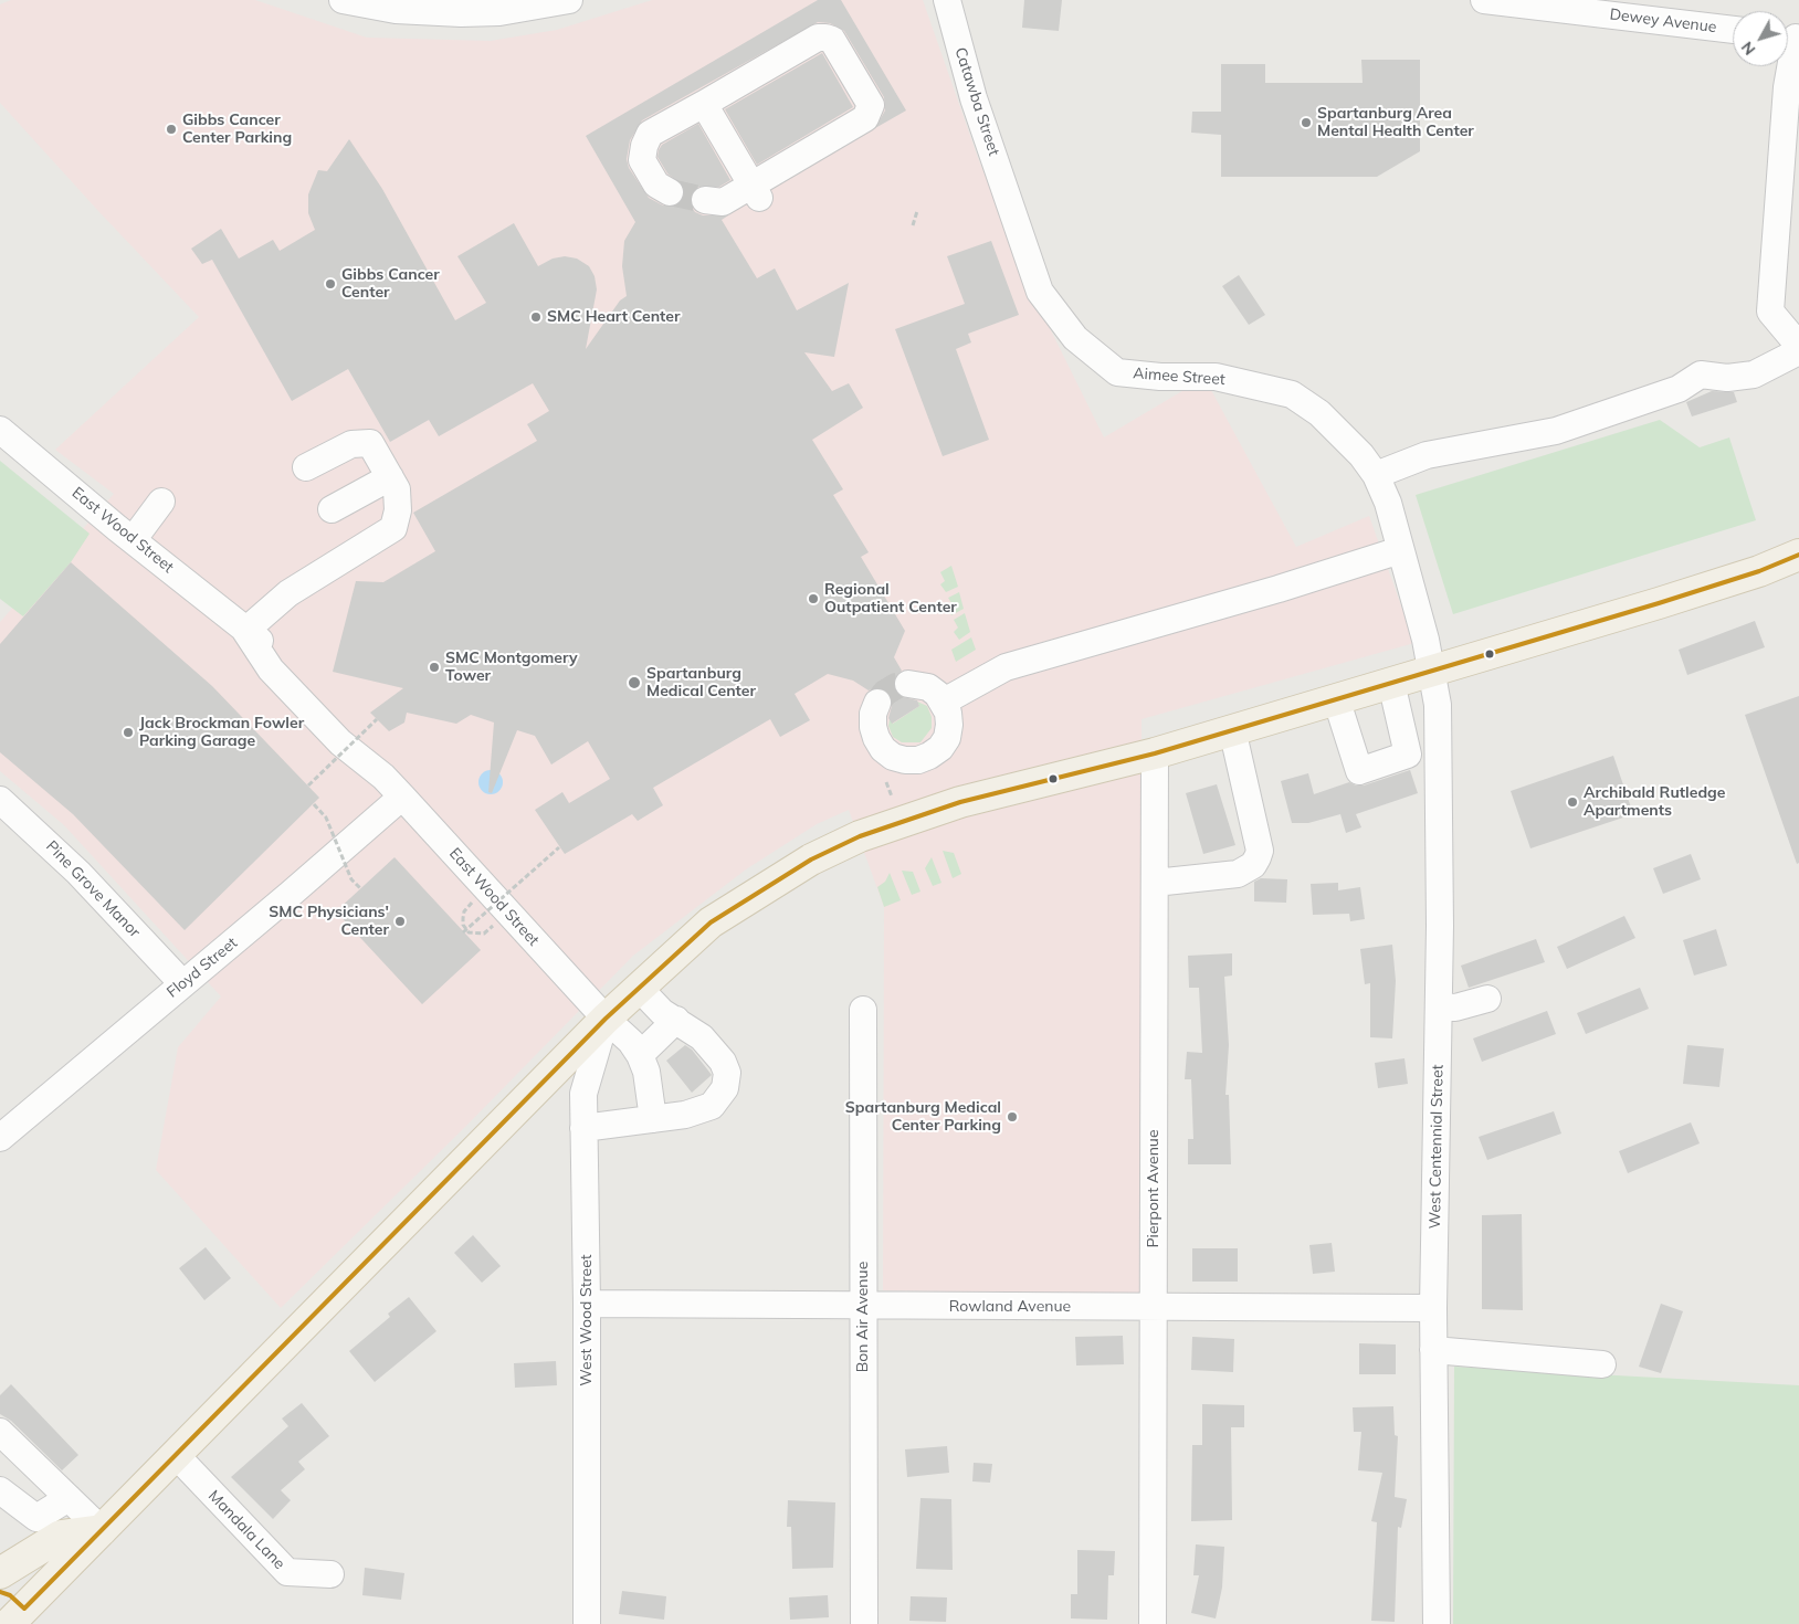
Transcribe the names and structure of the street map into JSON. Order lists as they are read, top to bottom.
{
  "streets": {
    "street": [
      "Dewey Avenue",
      "Catawba Street",
      "Aimee Street",
      "East Wood Street",
      "Pine Grove Manor",
      "Floyd Street",
      "West Centennial Street",
      "Pierpont Avenue",
      "Rowland Avenue",
      "Bon Air Avenue",
      "West Wood Street",
      "Mandala Lane"
    ]
  },
  "crossings": [
    ["Catawba Street", "Aimee Street"],
    ["Aimee Street", "West Centennial Street"],
    ["East Wood Street", "Floyd Street"],
    ["East Wood Street", "West Wood Street"],
    ["Pine Grove Manor", "Floyd Street"],
    ["West Centennial Street", "Rowland Avenue"],
    ["Pierpont Avenue", "Rowland Avenue"],
    ["Rowland Avenue", "Bon Air Avenue"],
    ["Rowland Avenue", "West Wood Street"]
  ],
  "places": [
    "Spartanburg Area Mental Health Center",
    "Gibbs Cancer Center Parking",
    "Gibbs Cancer Center",
    "SMC Heart Center",
    "Regional Outpatient Center",
    "SMC Montgomery Tower",
    "Spartanburg Medical Center",
    "Jack Brockman Fowler Parking Garage",
    "Archibald Rutledge Apartments",
    "SMC Physicians' Center",
    "Spartanburg Medical Center Parking"
  ],
  "north": "bottom left"
}
